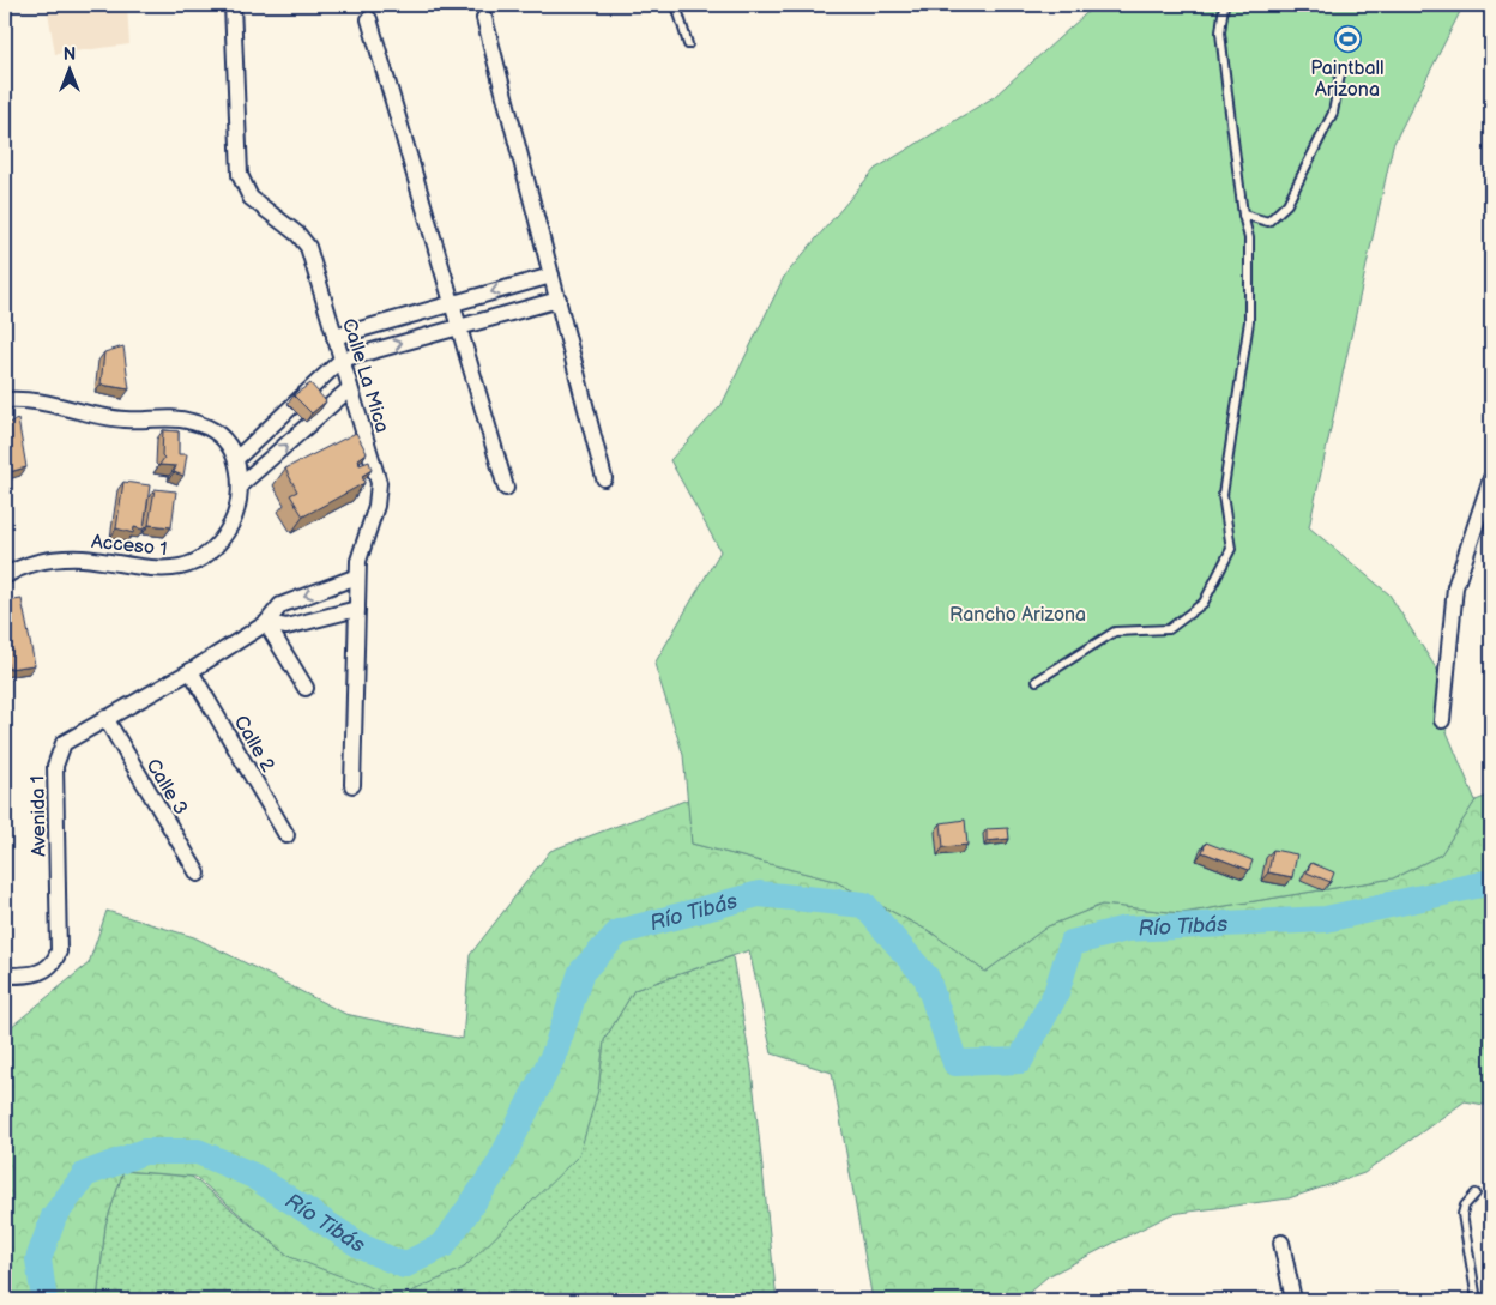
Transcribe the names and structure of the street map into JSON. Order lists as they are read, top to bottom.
{
  "streets": {
    "street": [
      "Calle La Mica",
      "Acceso 1",
      "Calle 2",
      "Calle 3",
      "Avenida 1"
    ]
  },
  "crossings": [
    ["Calle La Mica", "Avenida 1"],
    ["Calle 2", "Avenida 1"],
    ["Calle 3", "Avenida 1"]
  ],
  "water": ["Río Tibás"],
  "parks": ["Rancho Arizona"],
  "places": {
    "sports": ["Paintball Arizona"]
  },
  "north": "top"
}
